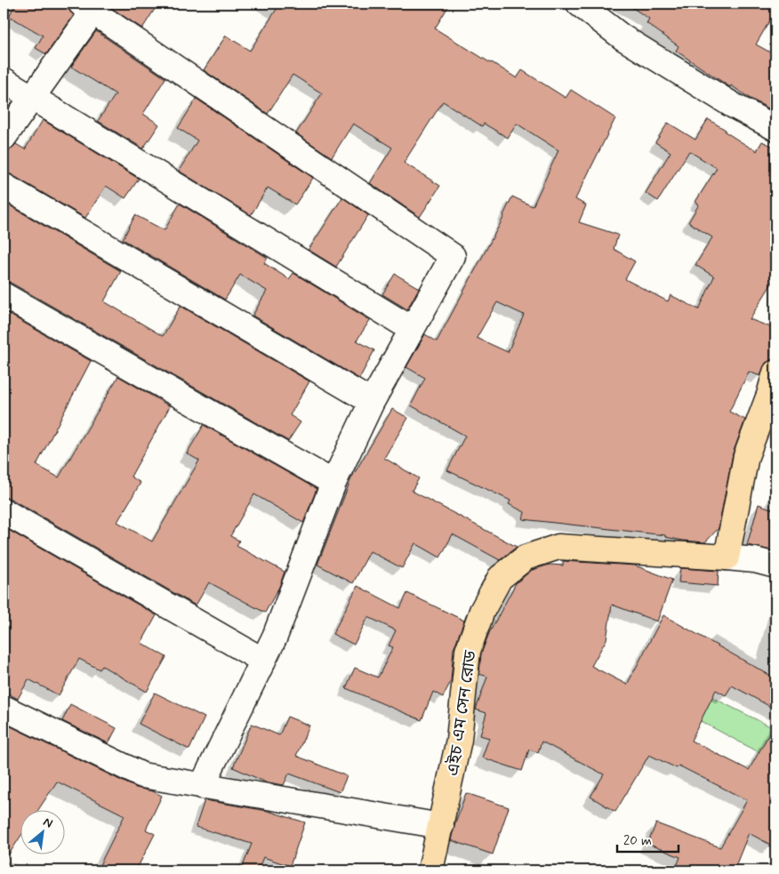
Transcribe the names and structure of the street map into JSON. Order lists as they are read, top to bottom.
{
  "streets": {
    "main road": ["এইচ এম সেন রোড"]
  },
  "scale_bar": "20 m",
  "north": "top right"
}
